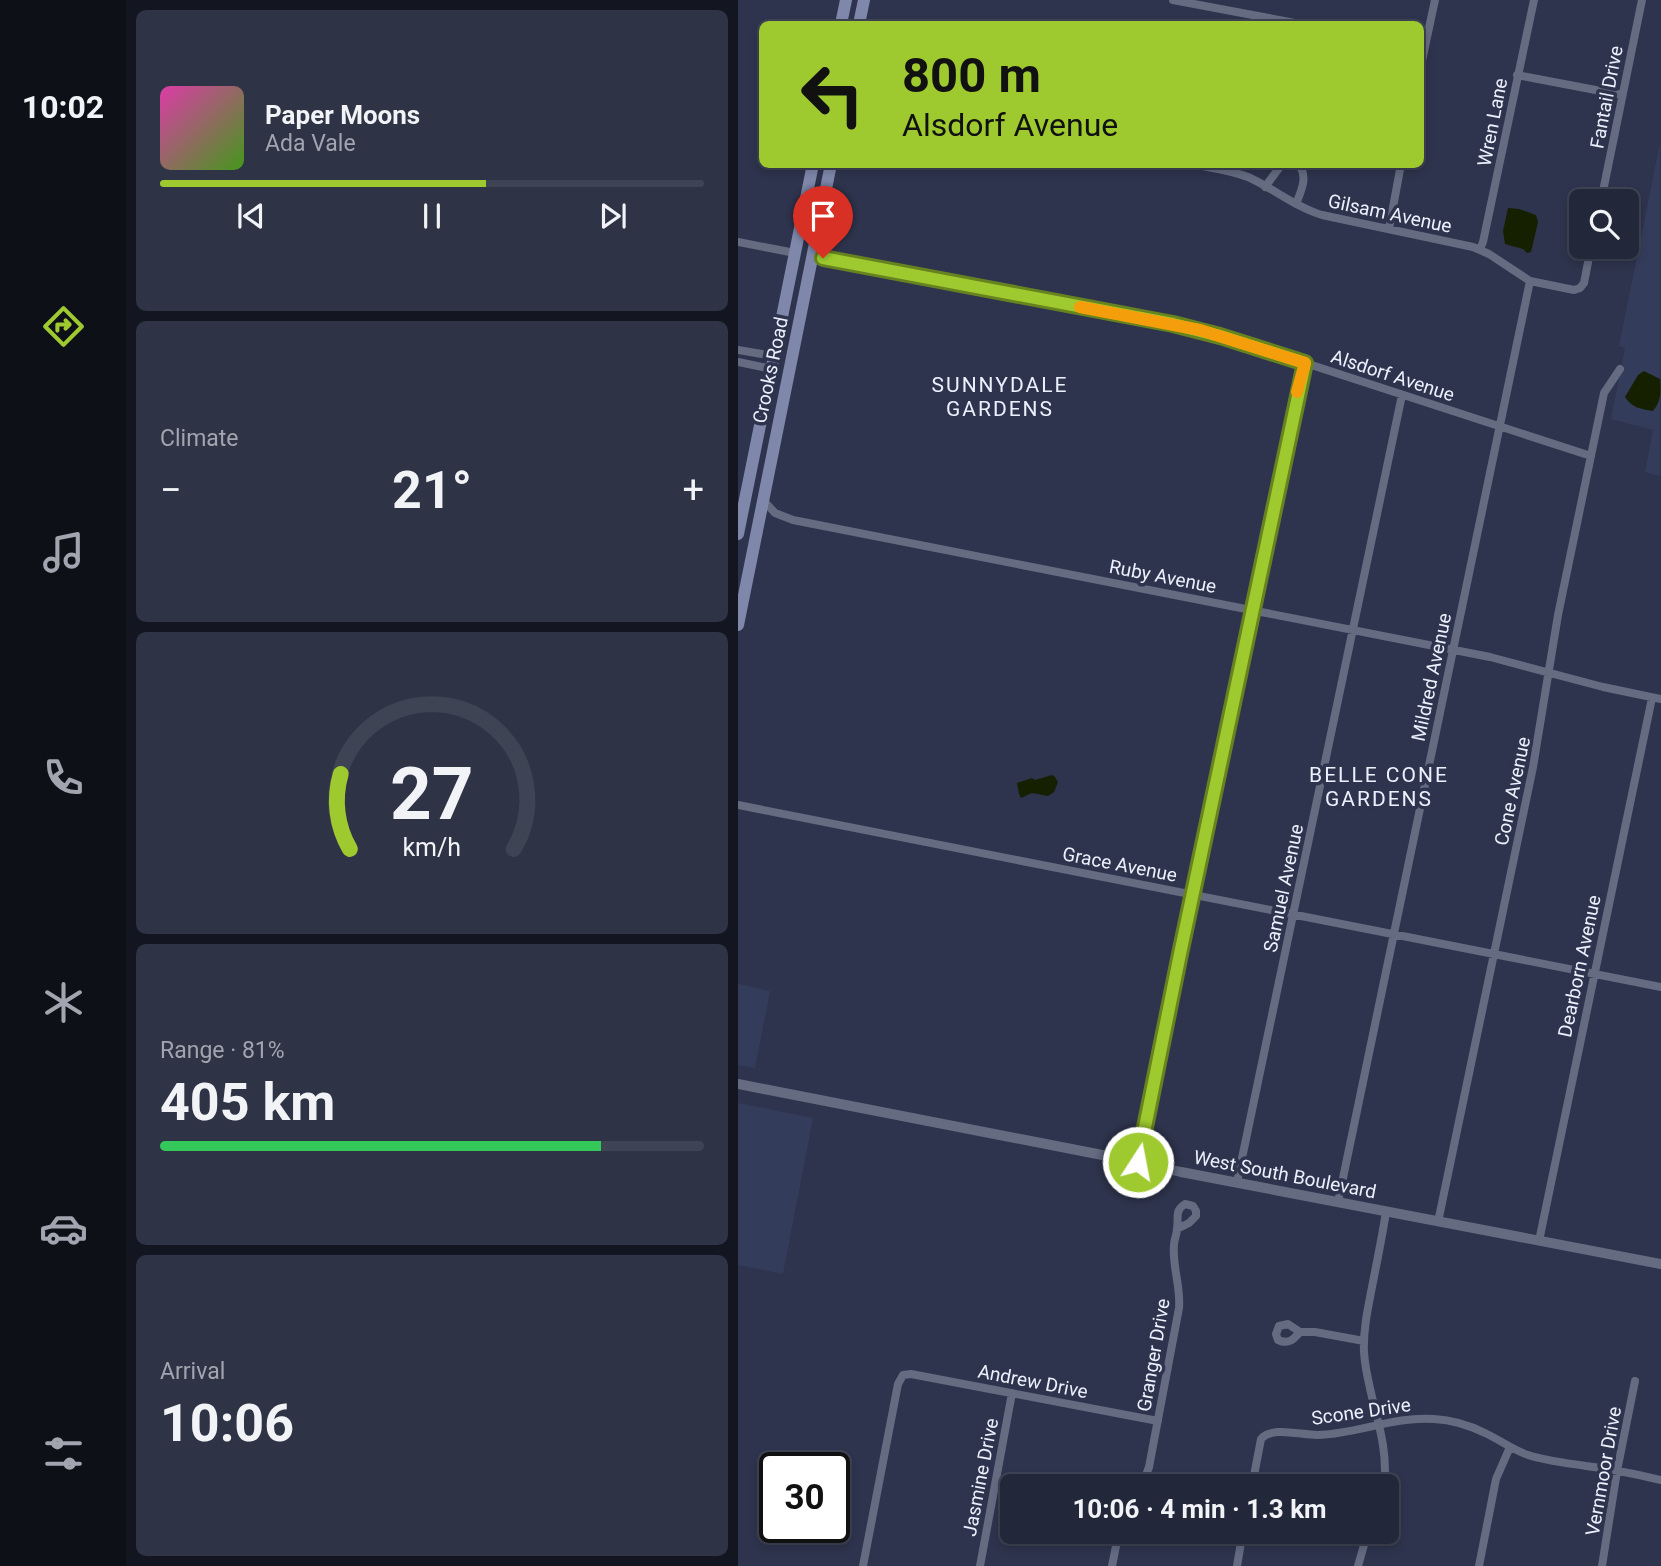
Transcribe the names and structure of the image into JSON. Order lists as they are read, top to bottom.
{
  "streets": {
    "main road": ["Crooks Road"],
    "street": [
      "Fantail Drive",
      "Wren Lane",
      "Gilsam Avenue",
      "Alsdorf Avenue",
      "Ruby Avenue",
      "Mildred Avenue",
      "Cone Avenue",
      "Grace Avenue",
      "Samuel Avenue",
      "Dearborn Avenue",
      "West South Boulevard",
      "Granger Drive",
      "Andrew Drive",
      "Scone Drive",
      "Vernmoor Drive",
      "Jasmine Drive"
    ]
  },
  "crossings": [
    ["Wren Lane", "Gilsam Avenue"],
    ["Gilsam Avenue", "Mildred Avenue"],
    ["Crooks Road", "Alsdorf Avenue"],
    ["Alsdorf Avenue", "Mildred Avenue"],
    ["Alsdorf Avenue", "Cone Avenue"],
    ["Alsdorf Avenue", "Samuel Avenue"],
    ["Ruby Avenue", "Mildred Avenue"],
    ["Ruby Avenue", "Cone Avenue"],
    ["Ruby Avenue", "Samuel Avenue"],
    ["Ruby Avenue", "Dearborn Avenue"],
    ["Mildred Avenue", "Grace Avenue"],
    ["Mildred Avenue", "West South Boulevard"],
    ["Cone Avenue", "Grace Avenue"],
    ["Cone Avenue", "West South Boulevard"],
    ["Grace Avenue", "Samuel Avenue"],
    ["Grace Avenue", "Dearborn Avenue"],
    ["Samuel Avenue", "West South Boulevard"],
    ["Dearborn Avenue", "West South Boulevard"],
    ["Granger Drive", "Andrew Drive"],
    ["Andrew Drive", "Jasmine Drive"],
    ["Scone Drive", "Vernmoor Drive"]
  ],
  "districts": ["SUNNYDALE GARDENS", "BELLE CONE GARDENS"],
  "page": {
    "tabs": "10:02",
    "turn": ["800 m", "Alsdorf Avenue"],
    "song": ["Paper Moons", "Ada Vale"],
    "tile": [
      "Climate",
      ["Range · 81%", "405 km"],
      ["Arrival", "10:06"]
    ],
    "heat": ["−", "21°", "+"],
    "limit": "30",
    "trip": "10:06 · 4 min · 1.3 km",
    "gauge": ["27", "km/h"]
  }
}
